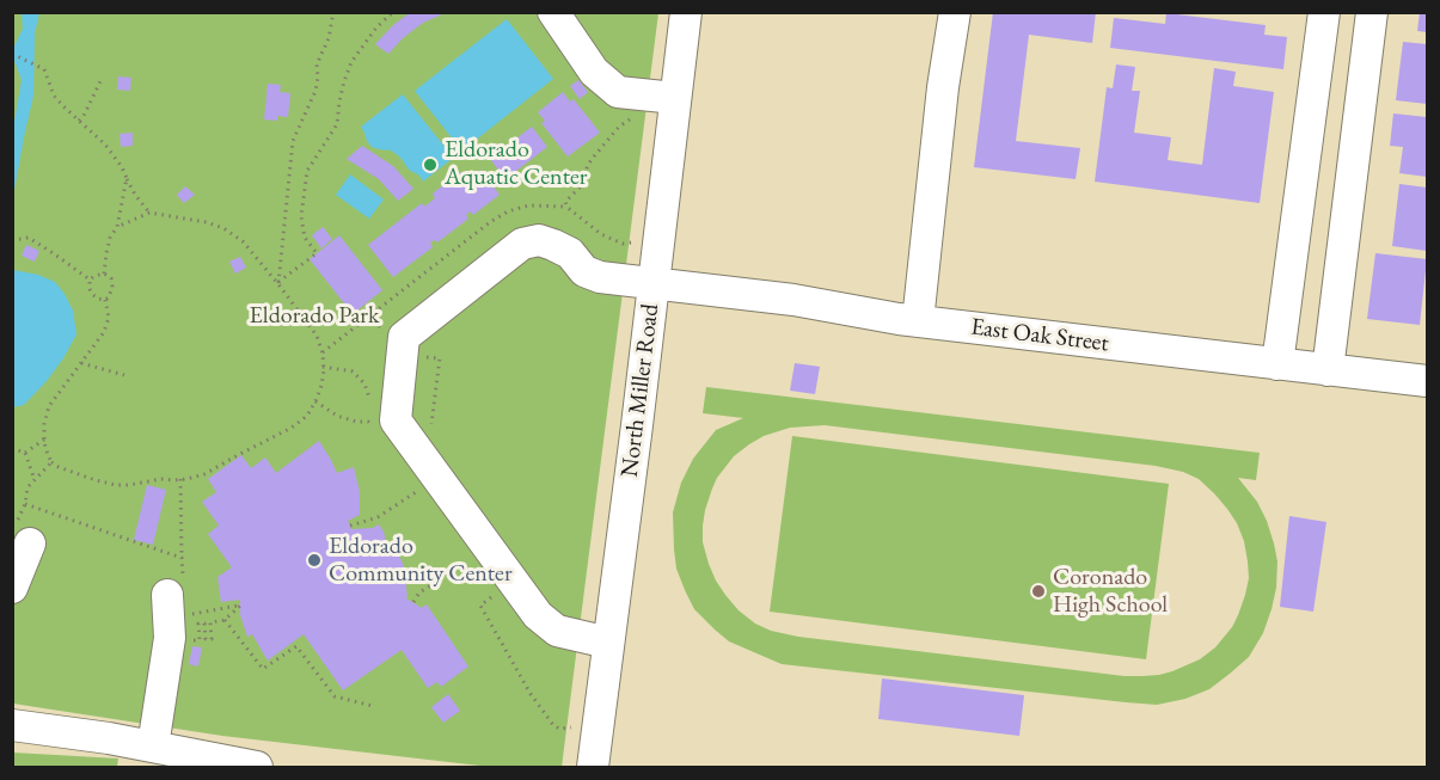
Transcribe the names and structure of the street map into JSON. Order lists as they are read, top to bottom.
{
  "streets": {
    "street": ["East Oak Street", "North Miller Road"]
  },
  "crossings": [
    ["East Oak Street", "North Miller Road"]
  ],
  "parks": ["Eldorado Park"],
  "places": ["Eldorado Aquatic Center", "Eldorado Community Center", "Coronado High School"]
}
